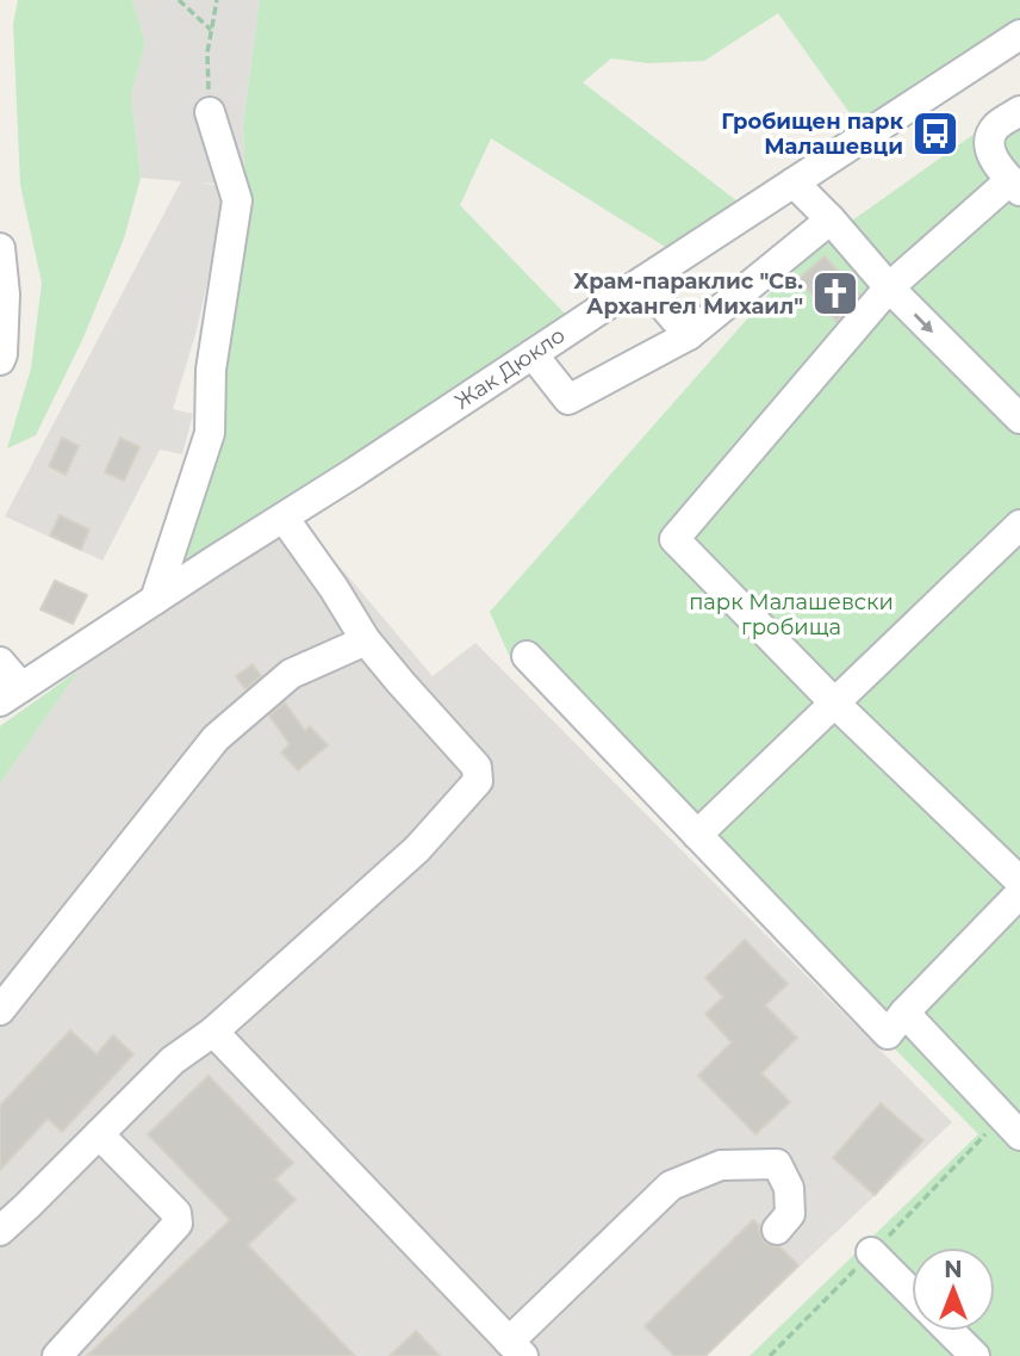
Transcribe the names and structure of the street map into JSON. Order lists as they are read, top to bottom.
{
  "streets": {
    "street": ["Жак Дюкло"]
  },
  "parks": ["парк Малашевски гробища"],
  "places": {
    "bus stop": ["Гробищен парк Малашевци"],
    "church": ["Храм-параклис \"Св. Архангел Михаил\""]
  },
  "north": "top"
}
